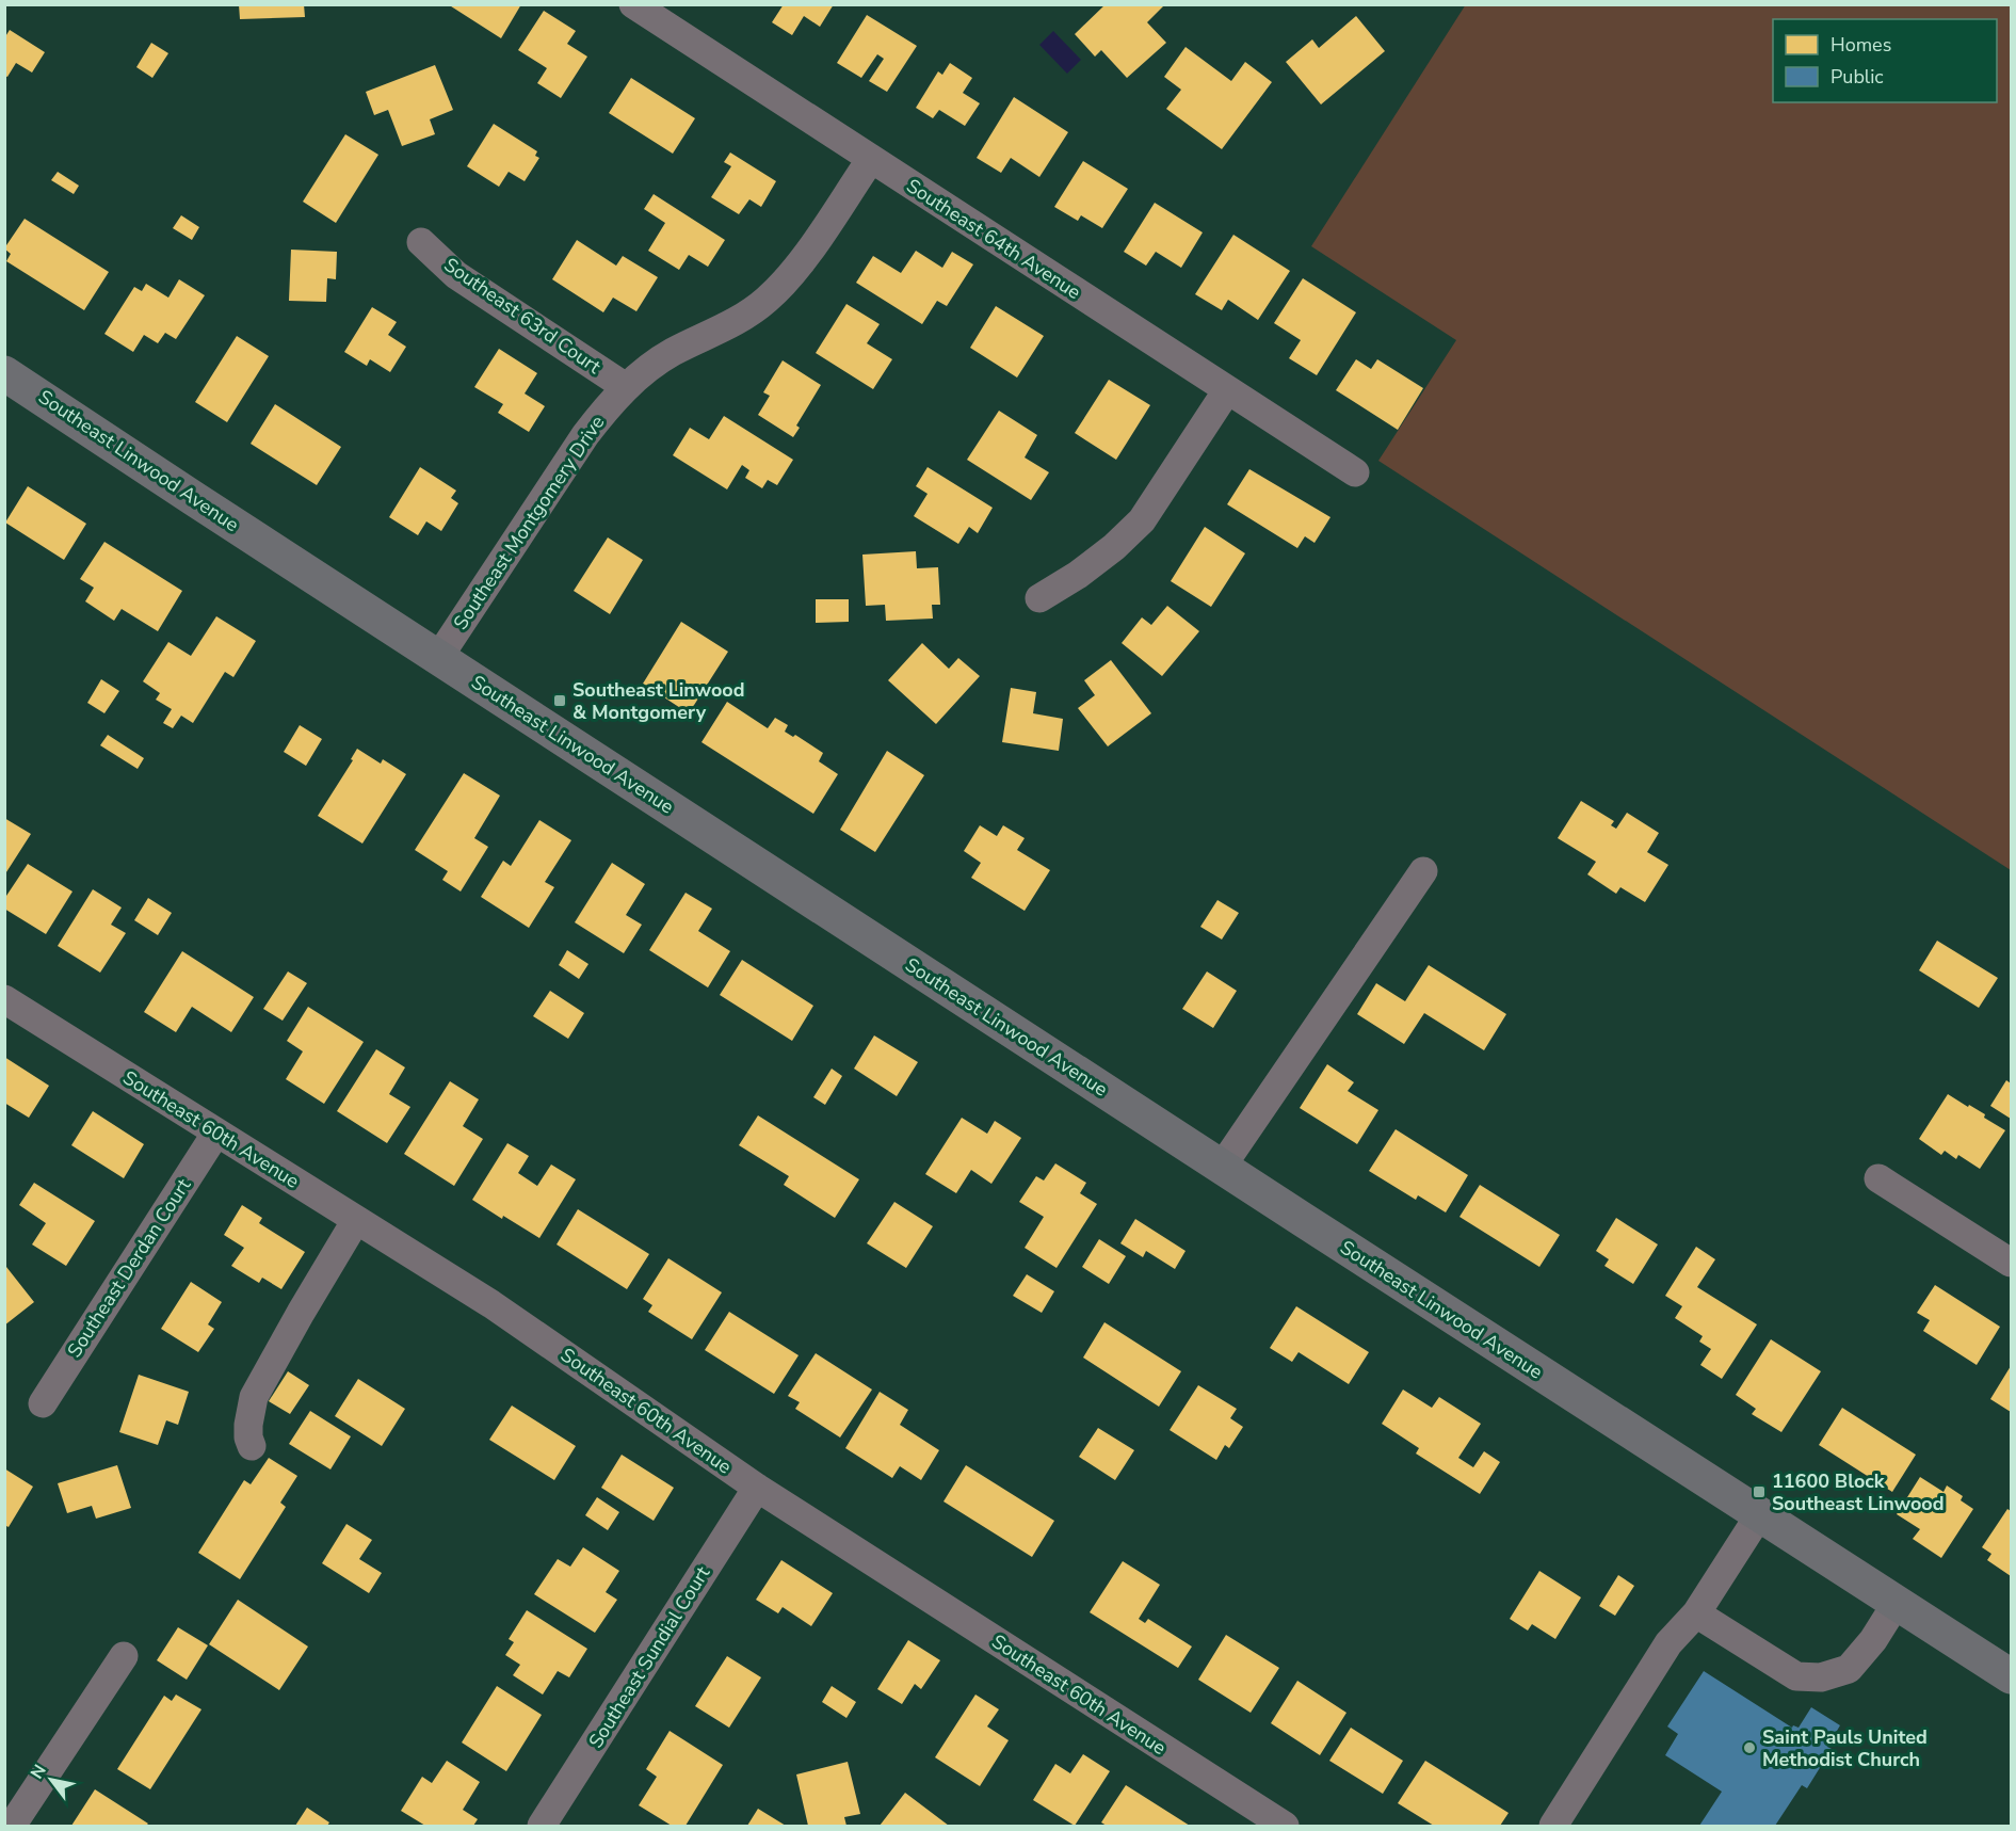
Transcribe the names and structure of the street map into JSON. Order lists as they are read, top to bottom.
{
  "streets": {
    "main road": ["Southeast Linwood Avenue"],
    "street": [
      "Southeast 64th Avenue",
      "Southeast 63rd Court",
      "Southeast Montgomery Drive",
      "Southeast 60th Avenue",
      "Southeast Derdan Court",
      "Southeast Sundial Court"
    ]
  },
  "crossings": [
    ["Southeast 64th Avenue", "Southeast Montgomery Drive"],
    ["Southeast 63rd Court", "Southeast Montgomery Drive"],
    ["Southeast Linwood Avenue", "Southeast Montgomery Drive"],
    ["Southeast 60th Avenue", "Southeast Derdan Court"],
    ["Southeast 60th Avenue", "Southeast Sundial Court"]
  ],
  "places": {
    "transit": ["Southeast Linwood & Montgomery", "11600 Block Southeast Linwood"],
    "other": ["Saint Pauls United Methodist Church"]
  },
  "legend": ["Homes", "Public"],
  "north": "top left"
}
